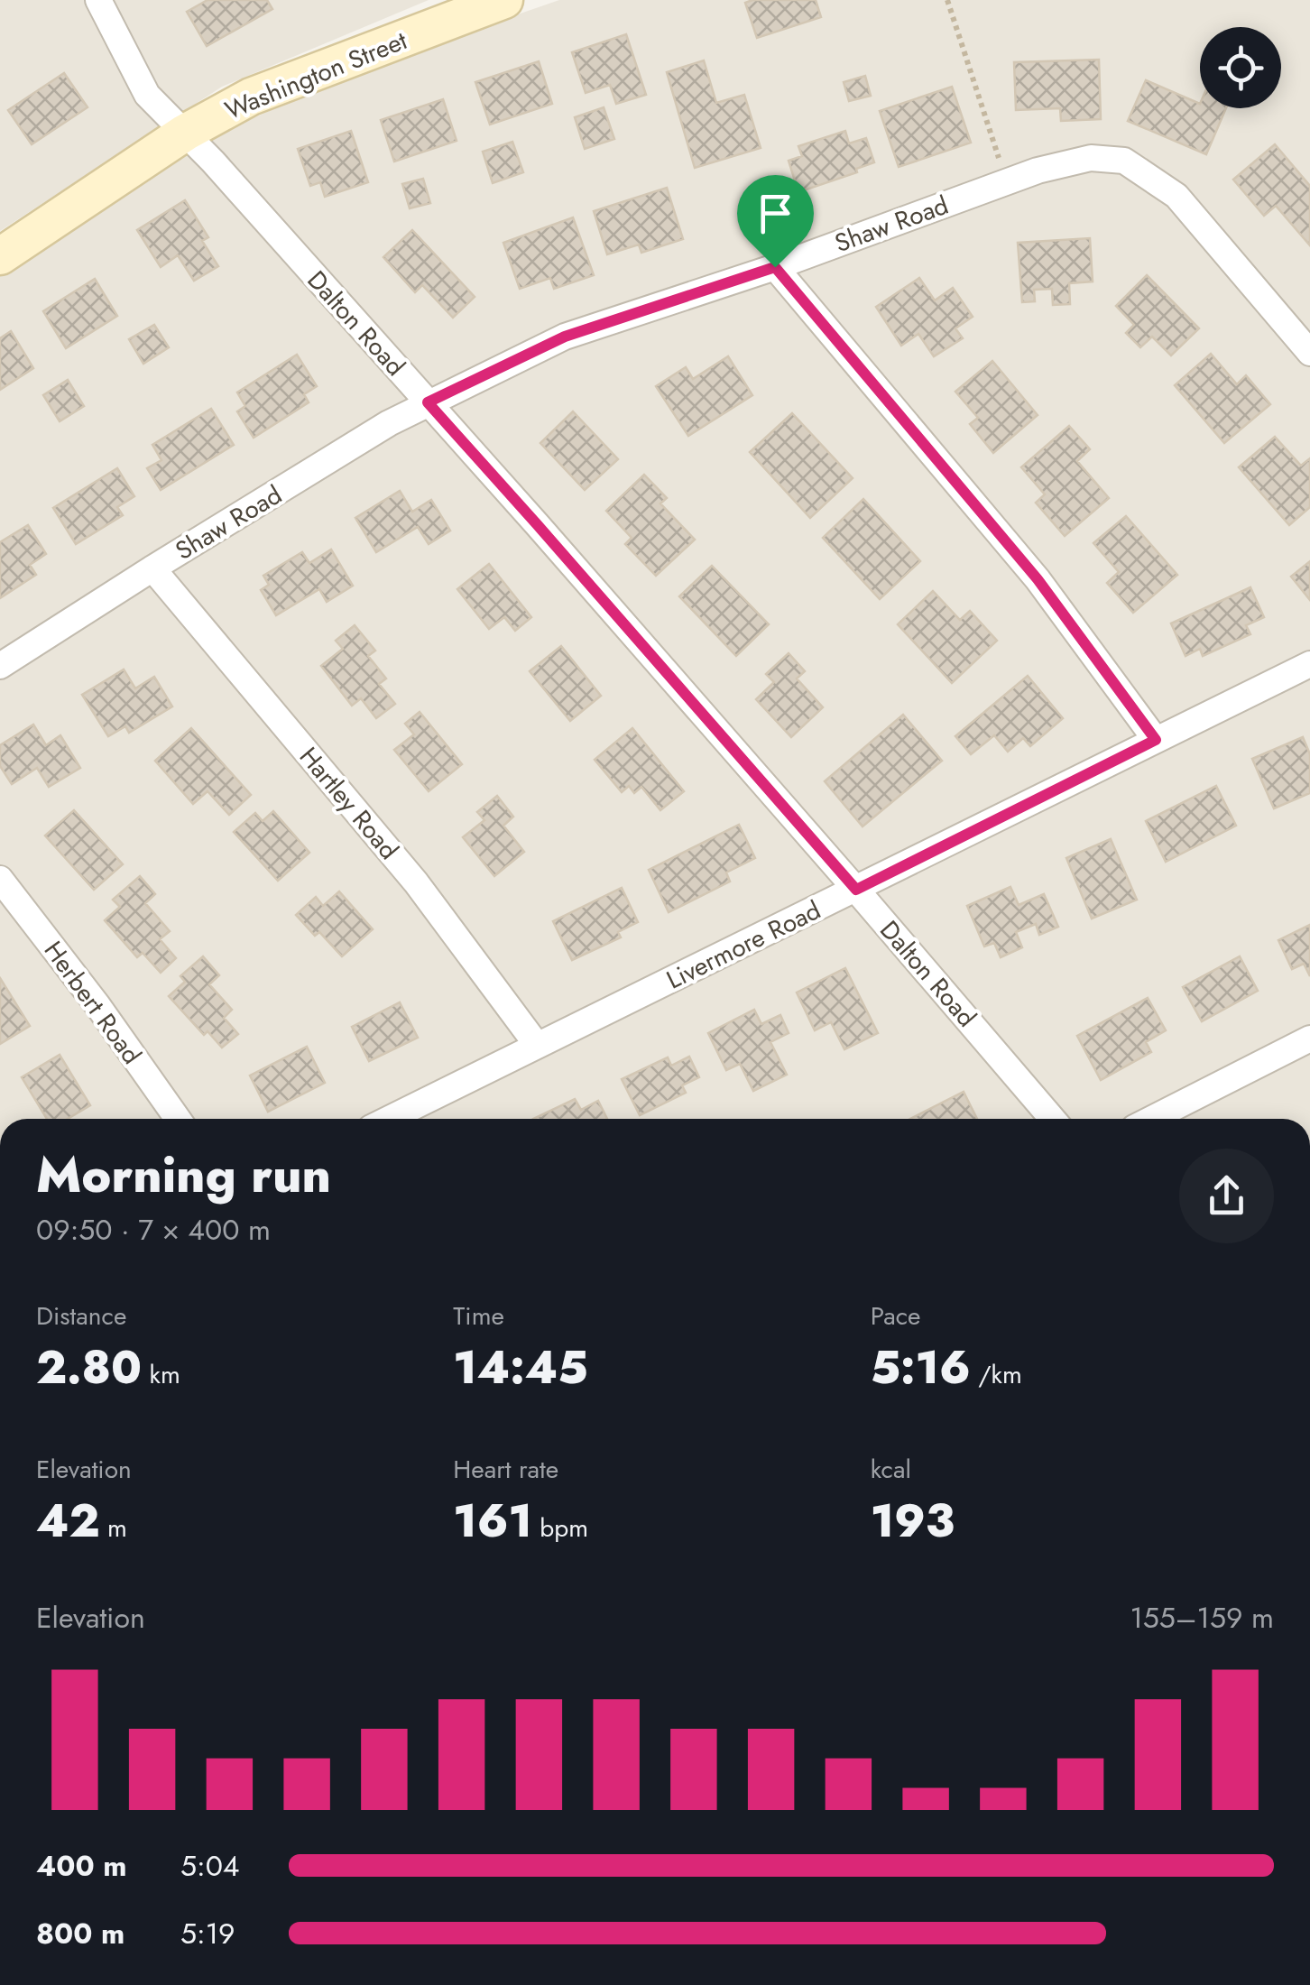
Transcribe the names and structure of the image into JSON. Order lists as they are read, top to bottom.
{
  "streets": {
    "street": [
      "Washington Street",
      "Shaw Road",
      "Dalton Road",
      "Hartley Road",
      "Livermore Road",
      "Herbert Road"
    ]
  },
  "crossings": [
    ["Washington Street", "Dalton Road"],
    ["Shaw Road", "Dalton Road"],
    ["Shaw Road", "Hartley Road"],
    ["Dalton Road", "Livermore Road"],
    ["Hartley Road", "Livermore Road"]
  ],
  "page": {
    "heading": ["Morning run", "09:50 · 7 × 400 m"],
    "stats": [
      ["Distance", "2.80 km"],
      ["Time", "14:45"],
      ["Pace", "5:16 /km"],
      ["Elevation", "42 m"],
      ["Heart rate", "161 bpm"],
      ["kcal", "193"]
    ],
    "chart": ["Elevation", "155–159 m"],
    "list": [
      {
        "name": "400 m",
        "note": "5:04"
      },
      {
        "name": "800 m",
        "note": "5:19"
      }
    ]
  }
}
